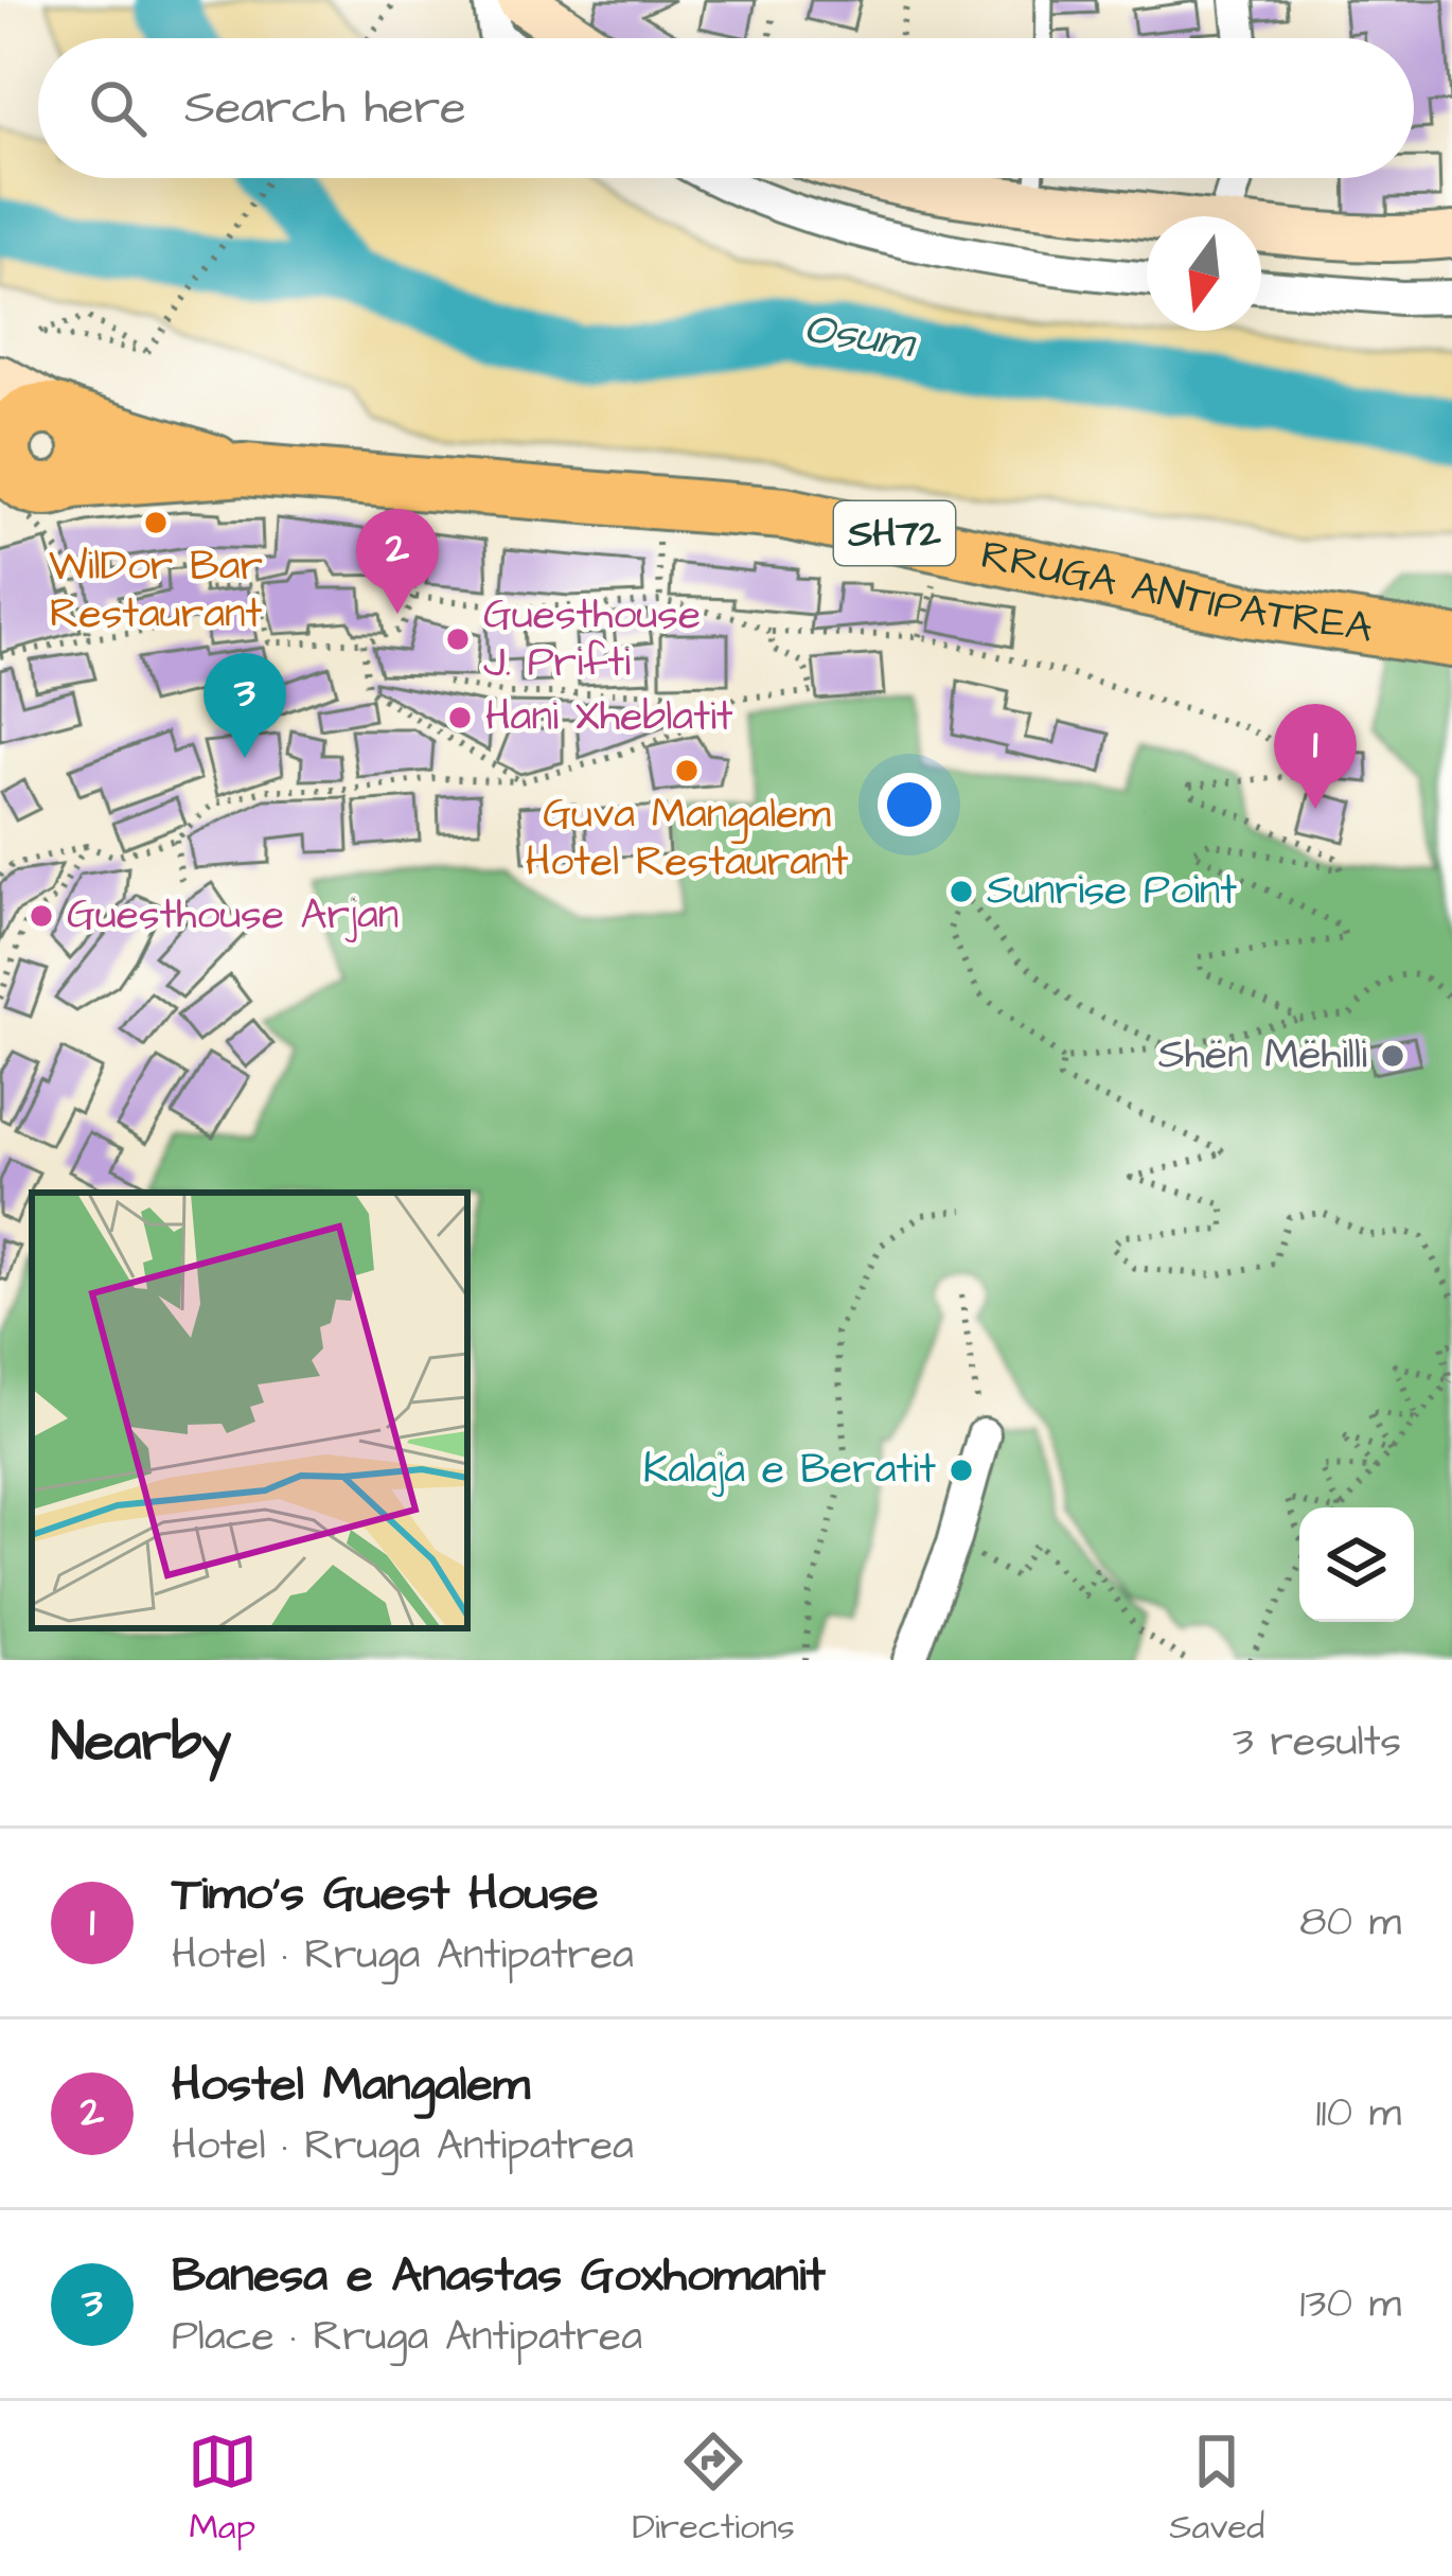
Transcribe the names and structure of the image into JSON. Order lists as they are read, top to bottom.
{
  "streets": {
    "main road": ["SH72", "RRUGA ANTIPATREA"]
  },
  "crossings": [
    ["SH72", "RRUGA ANTIPATREA"]
  ],
  "water": ["Osum"],
  "places": [
    "WilDor Bar Restaurant",
    "Guesthouse J. Prifti",
    "Hani Xheblatit",
    "Guva Mangalem Hotel Restaurant",
    "Sunrise Point",
    "Guesthouse Arjan",
    "Shën Mëhilli",
    "Kalaja e Beratit"
  ],
  "north": "bottom",
  "page": {
    "search": "Search here",
    "pins": ["2", "3", "1"],
    "heading": ["Nearby", "3 results"],
    "list": [
      {
        "mark": "1",
        "name": "Timo's Guest House",
        "note": "Hotel · Rruga Antipatrea",
        "value": "80 m"
      },
      {
        "mark": "2",
        "name": "Hostel Mangalem",
        "note": "Hotel · Rruga Antipatrea",
        "value": "110 m"
      },
      {
        "mark": "3",
        "name": "Banesa e Anastas Goxhomanit",
        "note": "Place · Rruga Antipatrea",
        "value": "130 m"
      }
    ],
    "nav": ["Map", "Directions", "Saved"]
  }
}
